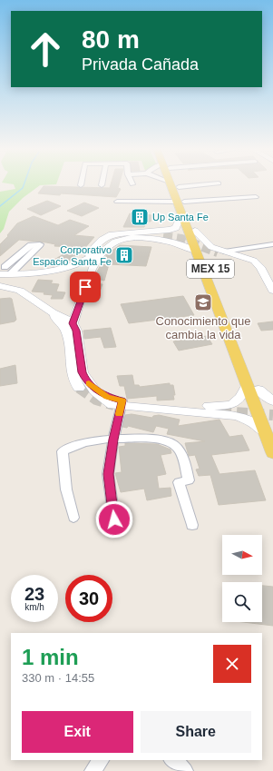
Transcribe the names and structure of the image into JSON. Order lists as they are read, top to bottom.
{
  "streets": {
    "main road": ["MEX 15"]
  },
  "places": {
    "building": ["Up Santa Fe", "Corporativo Espacio Santa Fe"],
    "school or university": ["Conocimiento que cambia la vida"]
  },
  "north": "right",
  "page": {
    "turn": ["80 m", "Privada Cañada"],
    "speed": "23 km/h",
    "limit": "30",
    "heading": ["1 min", "330 m · 14:55"],
    "buttons": ["Exit", "Share"]
  }
}
